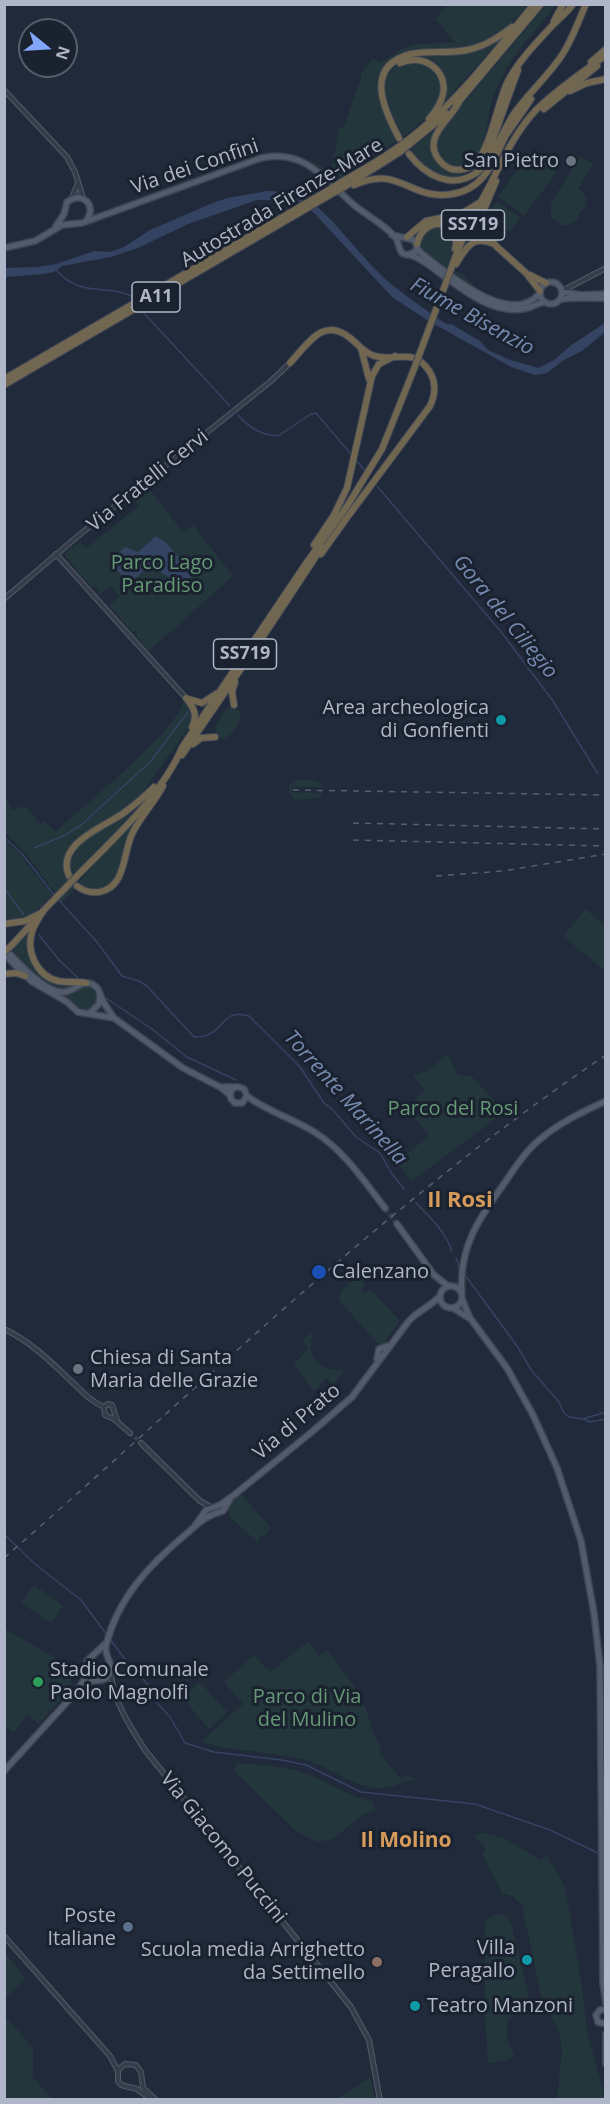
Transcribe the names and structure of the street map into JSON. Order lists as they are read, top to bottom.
{
  "streets": {
    "highway": ["Autostrada Firenze-Mare", "SS719", "A11"],
    "main road": ["Via dei Confini", "Via di Prato"],
    "street": ["Via Fratelli Cervi", "Via Giacomo Puccini"]
  },
  "crossings": [
    ["Via di Prato", "Via Giacomo Puccini"]
  ],
  "districts": ["Il Rosi", "Il Molino"],
  "water": ["Fiume Bisenzio", "Gora del Ciliegio", "Torrente Marinella"],
  "parks": ["Parco Lago Paradiso", "Parco del Rosi", "Parco di Via del Mulino"],
  "places": [
    "San Pietro",
    "Area archeologica di Gonfienti",
    "Calenzano",
    "Chiesa di Santa Maria delle Grazie",
    "Stadio Comunale Paolo Magnolfi",
    "Poste Italiane",
    "Villa Peragallo",
    "Scuola media Arrighetto da Settimello",
    "Teatro Manzoni"
  ],
  "north": "right"
}
